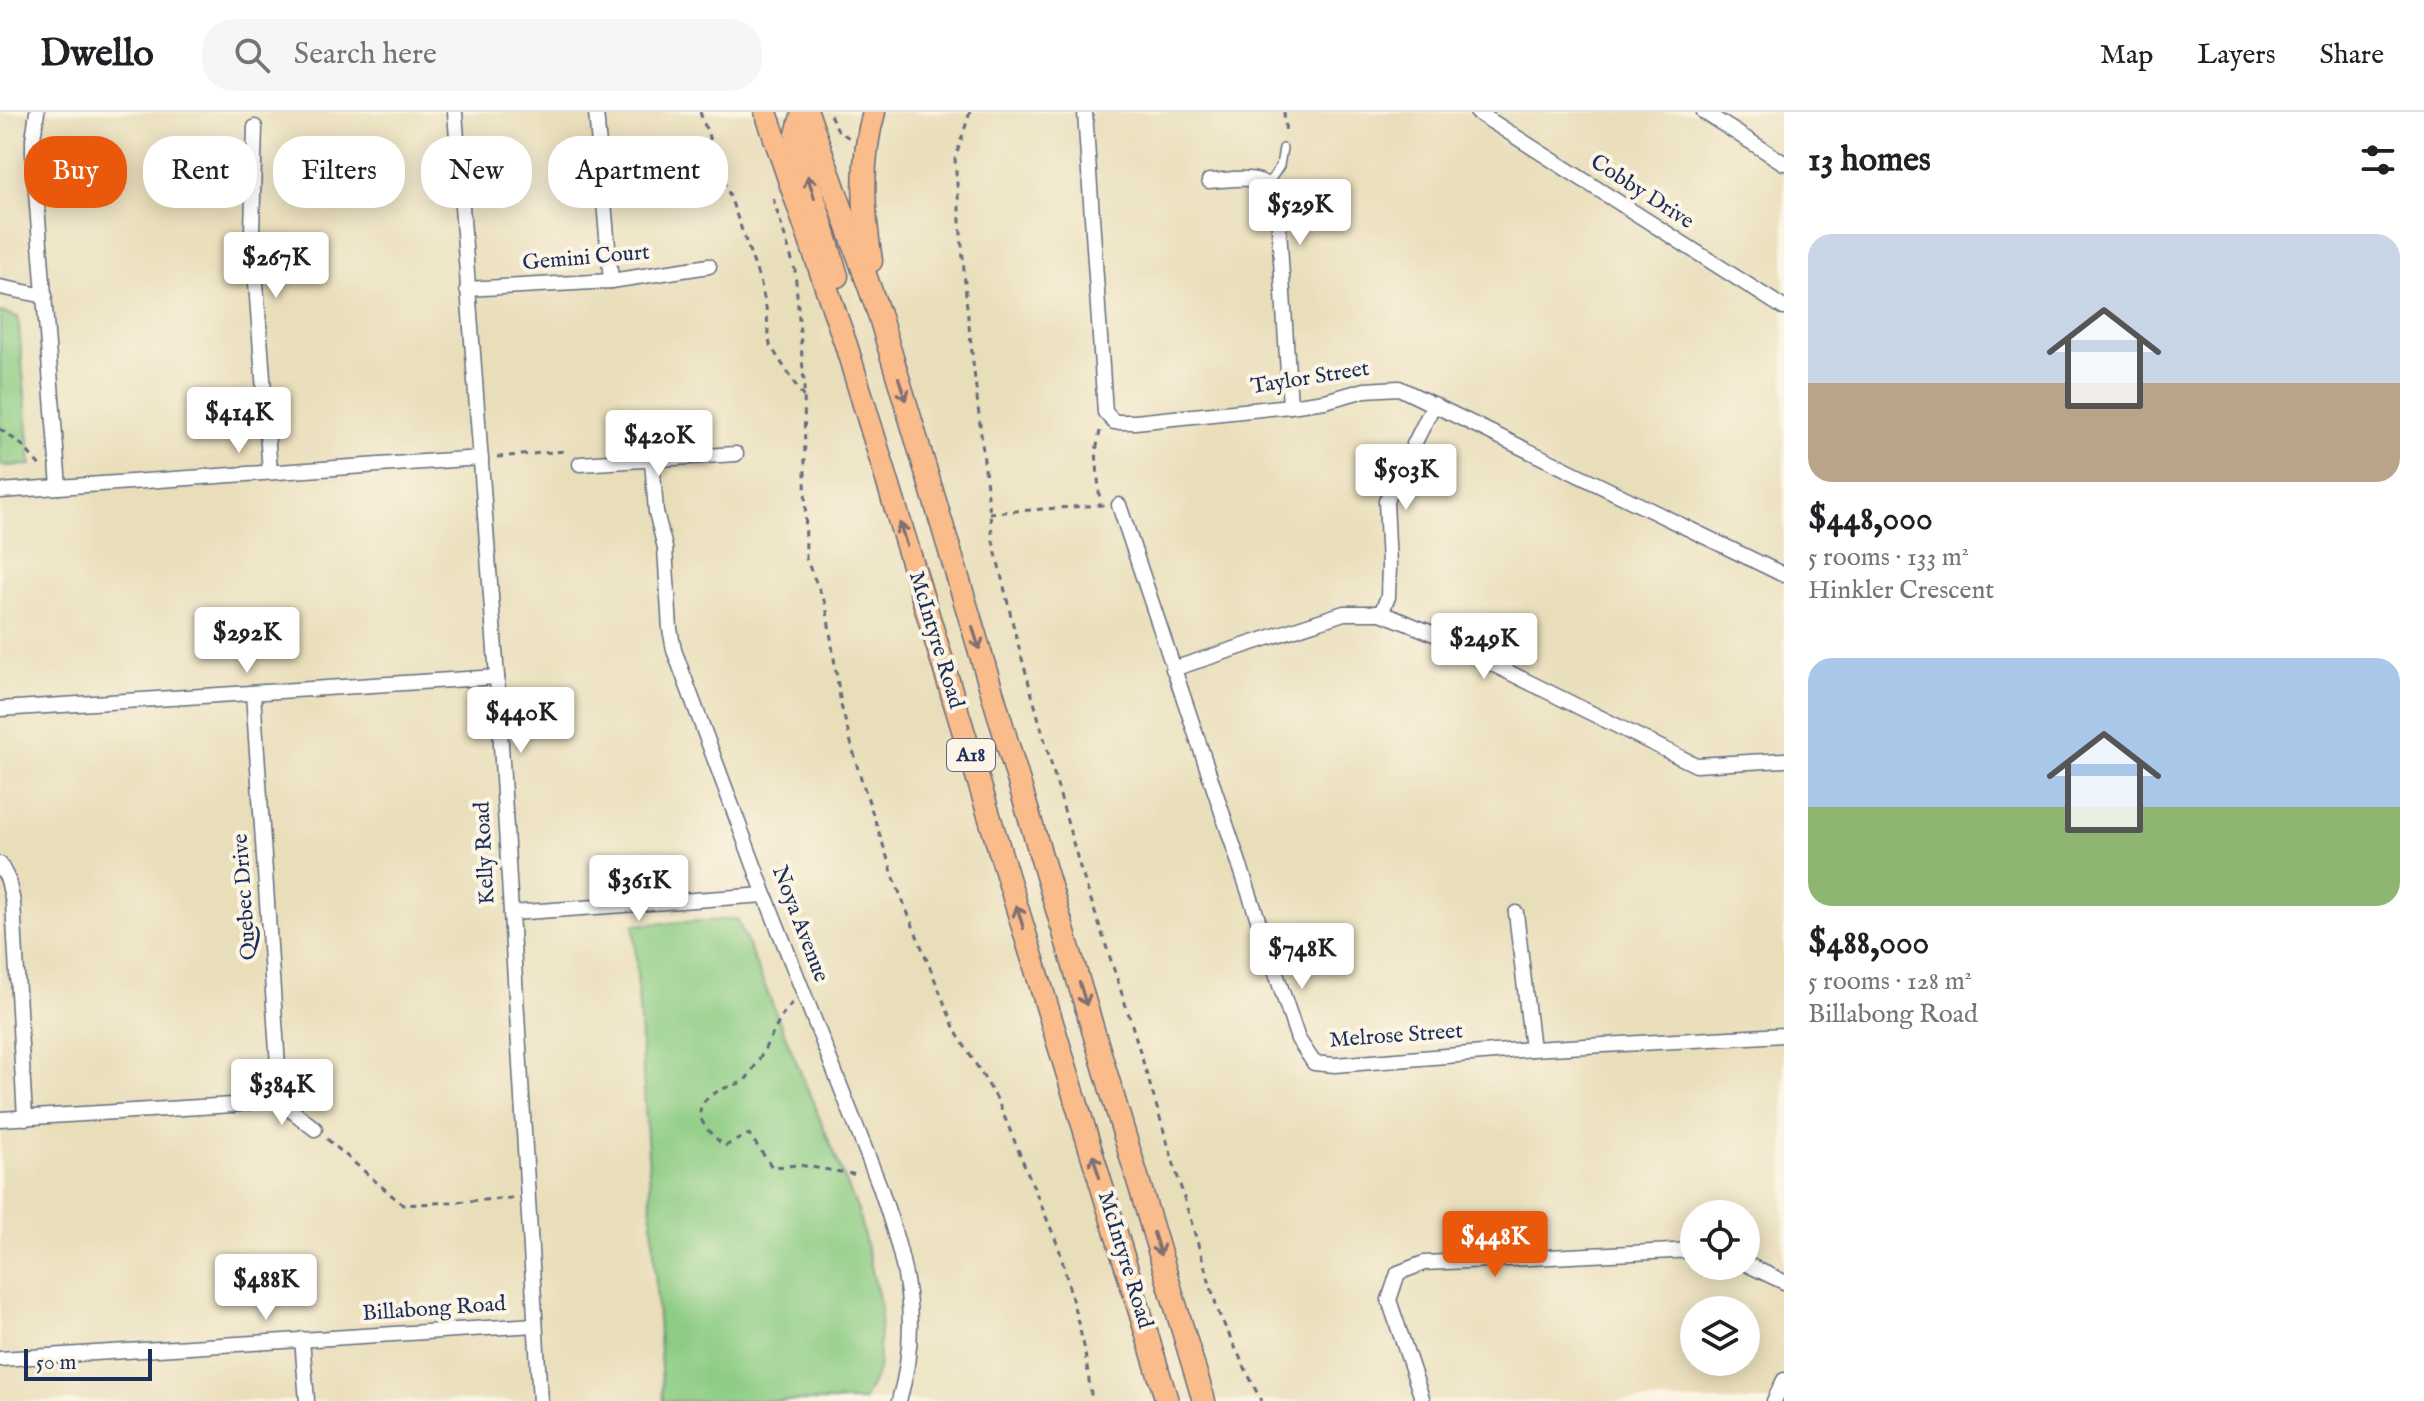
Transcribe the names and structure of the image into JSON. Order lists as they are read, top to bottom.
{
  "streets": {
    "main road": ["McIntyre Road", "A18"],
    "street": [
      "Cobby Drive",
      "Gemini Court",
      "Taylor Street",
      "Kelly Road",
      "Quebec Drive",
      "Noya Avenue",
      "Melrose Street",
      "Billabong Road"
    ]
  },
  "crossings": [
    ["Gemini Court", "Kelly Road"],
    ["Kelly Road", "Billabong Road"]
  ],
  "scale_bar": "50 m",
  "page": {
    "header": "Dwello",
    "search": "Search here",
    "nav": ["Map", "Layers", "Share"],
    "heading": "13 homes",
    "chip": [
      "Buy",
      "Rent",
      "Filters",
      "New",
      "Apartment"
    ],
    "price": [
      "$529K",
      "$267K",
      "$414K",
      "$420K",
      "$503K",
      "$292K",
      "$249K",
      "$440K",
      "$361K",
      "$748K",
      "$384K",
      "$448K",
      "$488K"
    ],
    "list": [
      {
        "name": "$448,000",
        "note": "5 rooms · 133 m² · Hinkler Crescent"
      },
      {
        "name": "$488,000",
        "note": "5 rooms · 128 m² · Billabong Road"
      }
    ],
    "scale": "50 m"
  }
}
